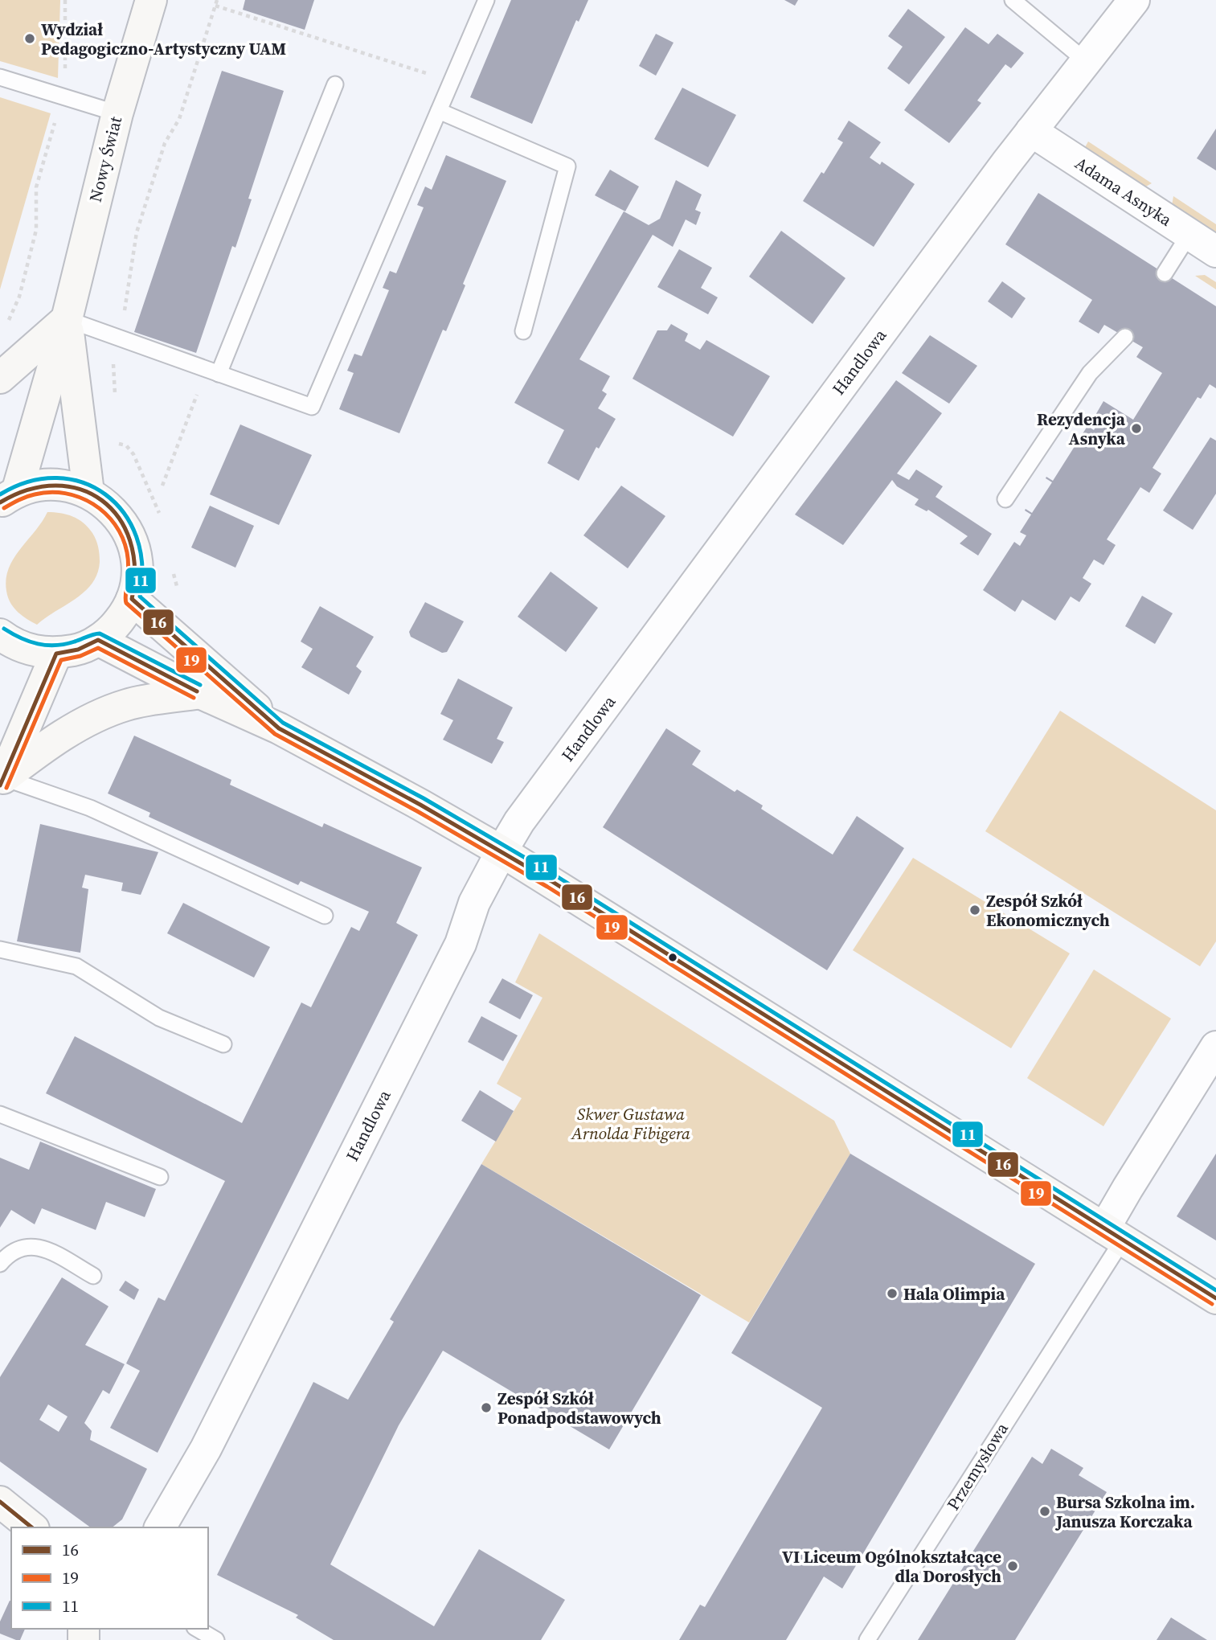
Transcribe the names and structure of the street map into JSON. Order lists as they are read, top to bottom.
{
  "streets": {
    "street": ["Nowy Świat", "Adama Asnyka", "Handlowa"],
    "lane": ["Przemysłowa"]
  },
  "crossings": [
    ["Adama Asnyka", "Handlowa"]
  ],
  "parks": ["Skwer Gustawa Arnolda Fibigera"],
  "places": [
    "Wydział Pedagogiczno-Artystyczny UAM",
    "Rezydencja Asnyka",
    "Zespół Szkół Ekonomicznych",
    "Hala Olimpia",
    "Zespół Szkół Ponadpodstawowych",
    "Bursa Szkolna im. Janusza Korczaka",
    "VI Liceum Ogólnokształcące dla Dorosłych"
  ],
  "lines": ["transit line 11", "transit line 16", "transit line 19"],
  "legend": ["16", "19", "11"]
}
